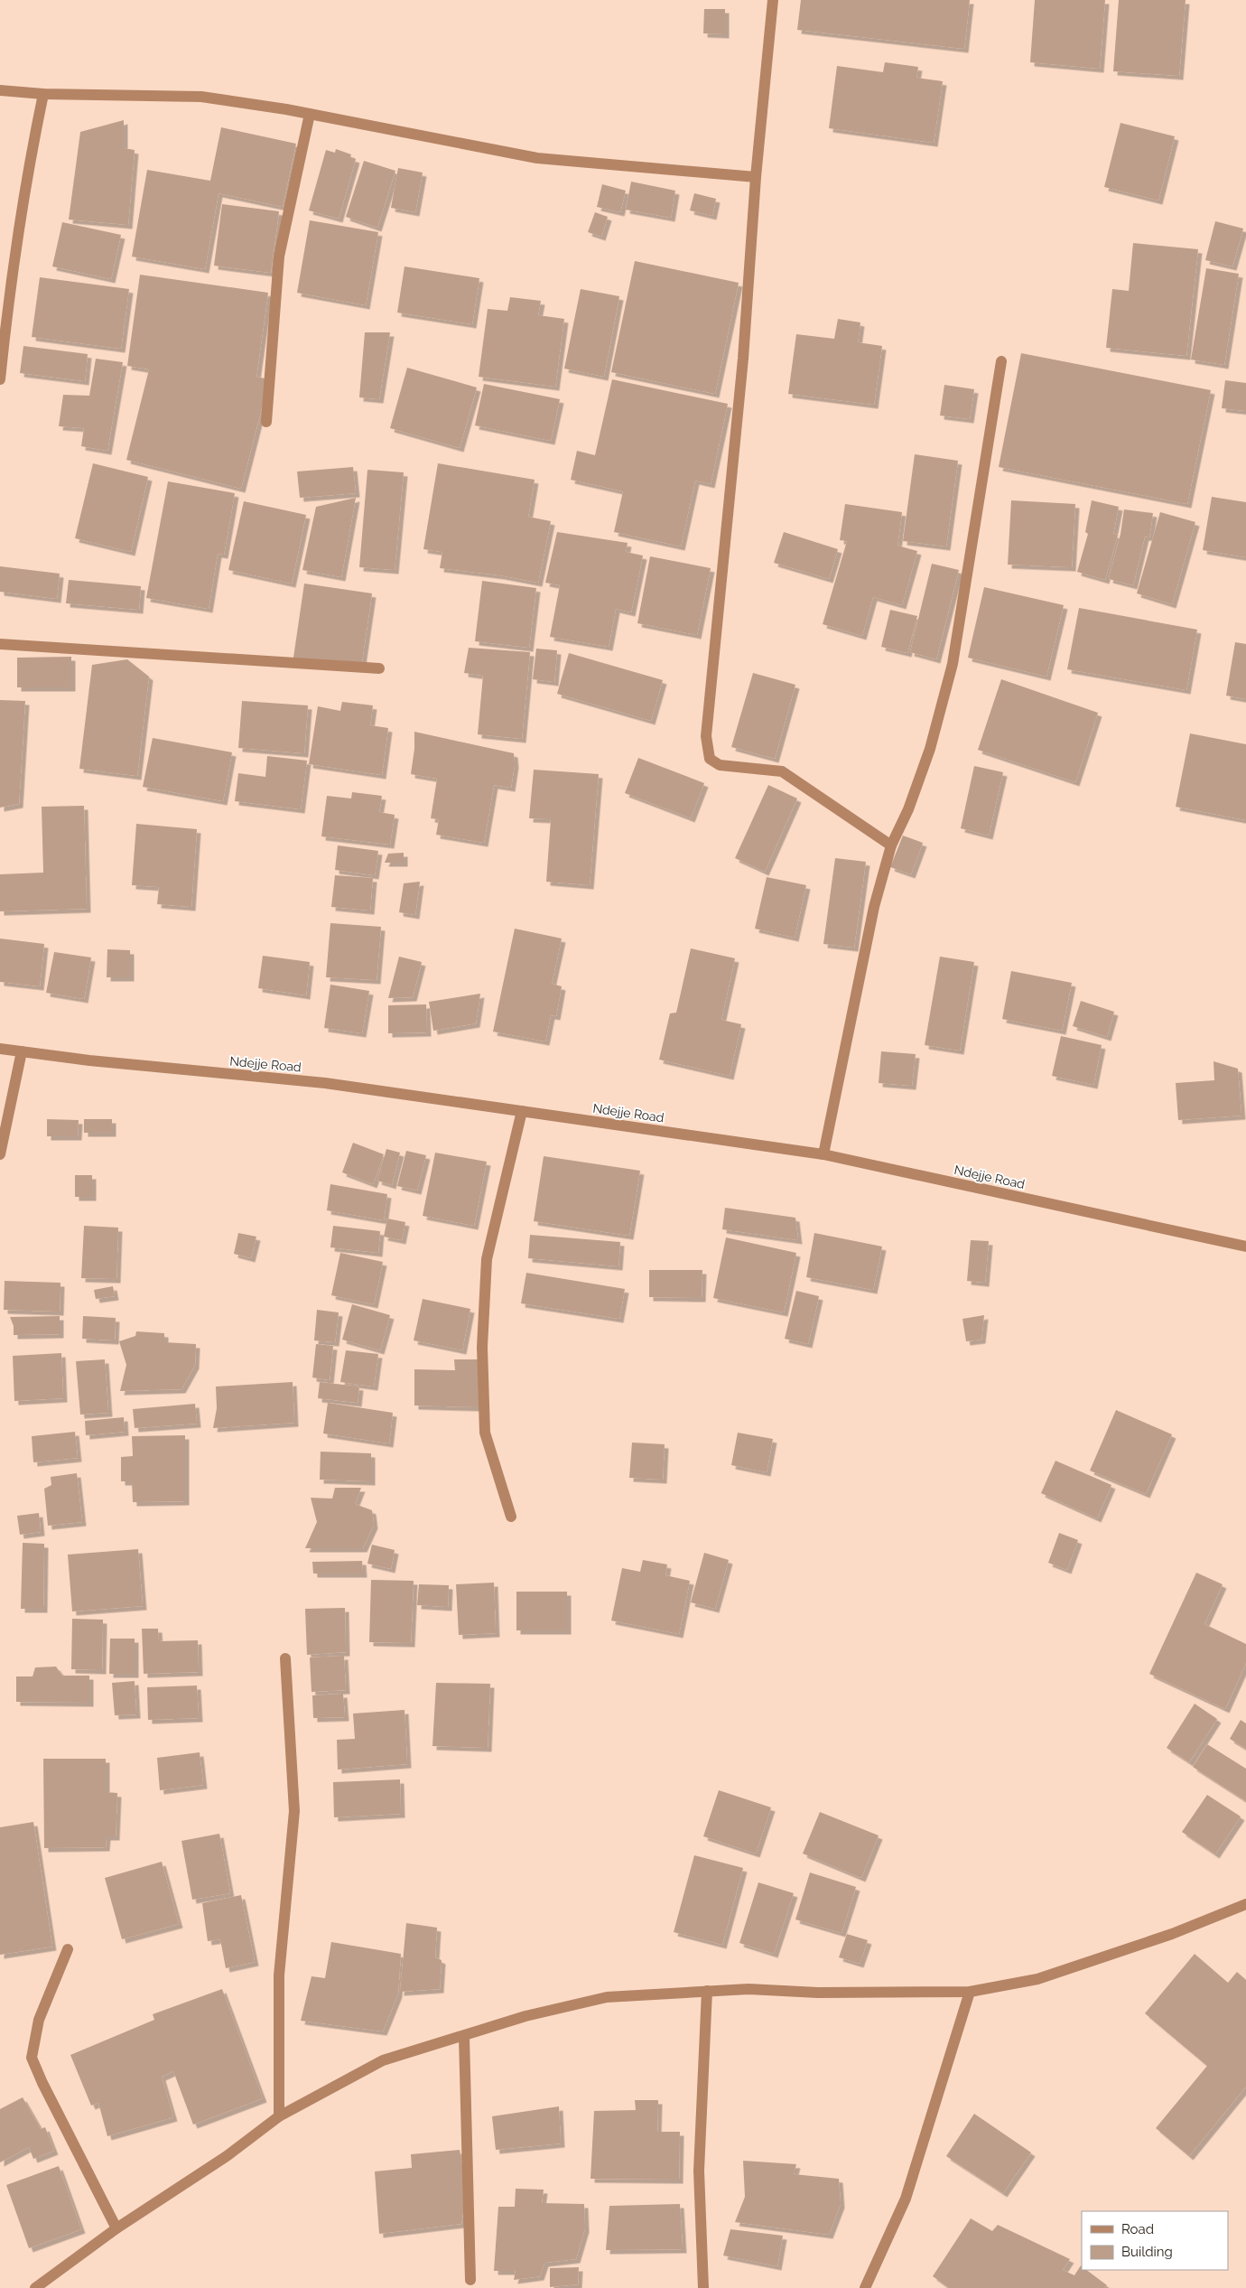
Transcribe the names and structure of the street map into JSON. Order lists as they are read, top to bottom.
{
  "streets": {
    "street": ["Ndejje Road"]
  },
  "legend": ["Road", "Building"]
}
